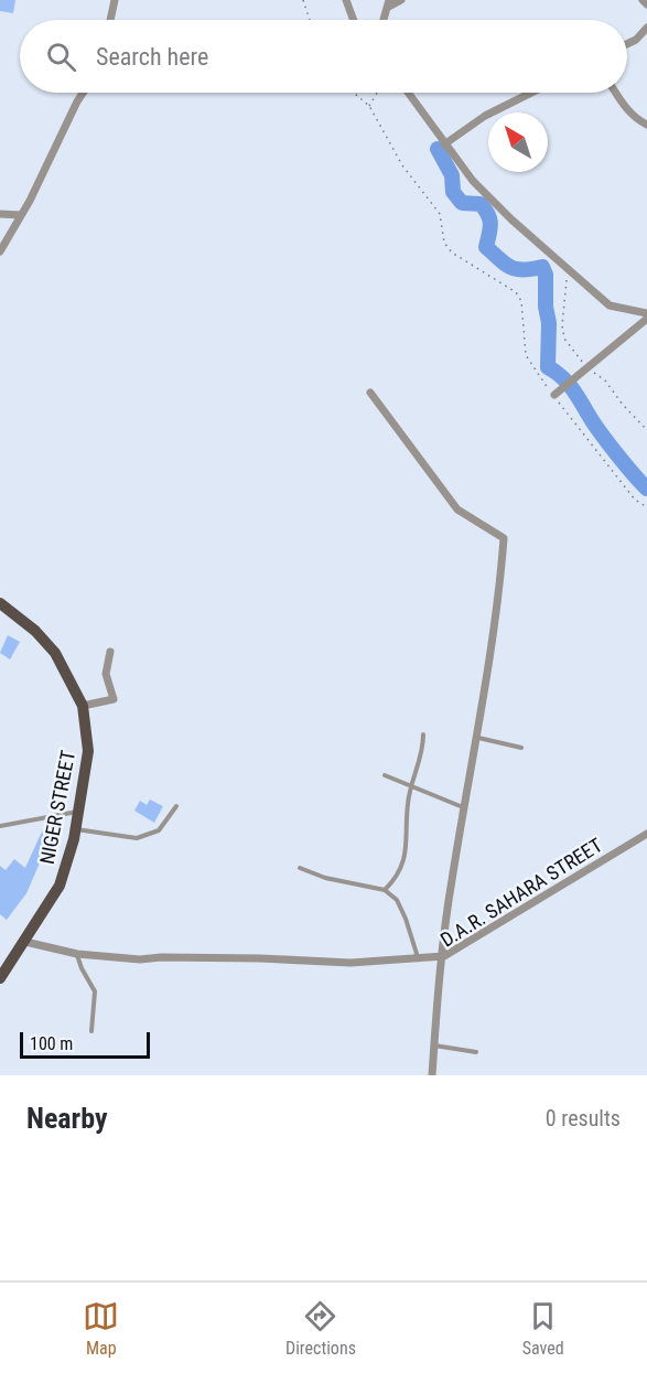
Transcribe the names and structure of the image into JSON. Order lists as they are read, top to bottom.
{
  "streets": {
    "main road": ["NIGER STREET"],
    "street": ["D.A.R. SAHARA STREET"]
  },
  "scale_bar": "100 m",
  "north": "top left",
  "page": {
    "search": "Search here",
    "scale": "100 m",
    "heading": ["Nearby", "0 results"],
    "nav": ["Map", "Directions", "Saved"]
  }
}
